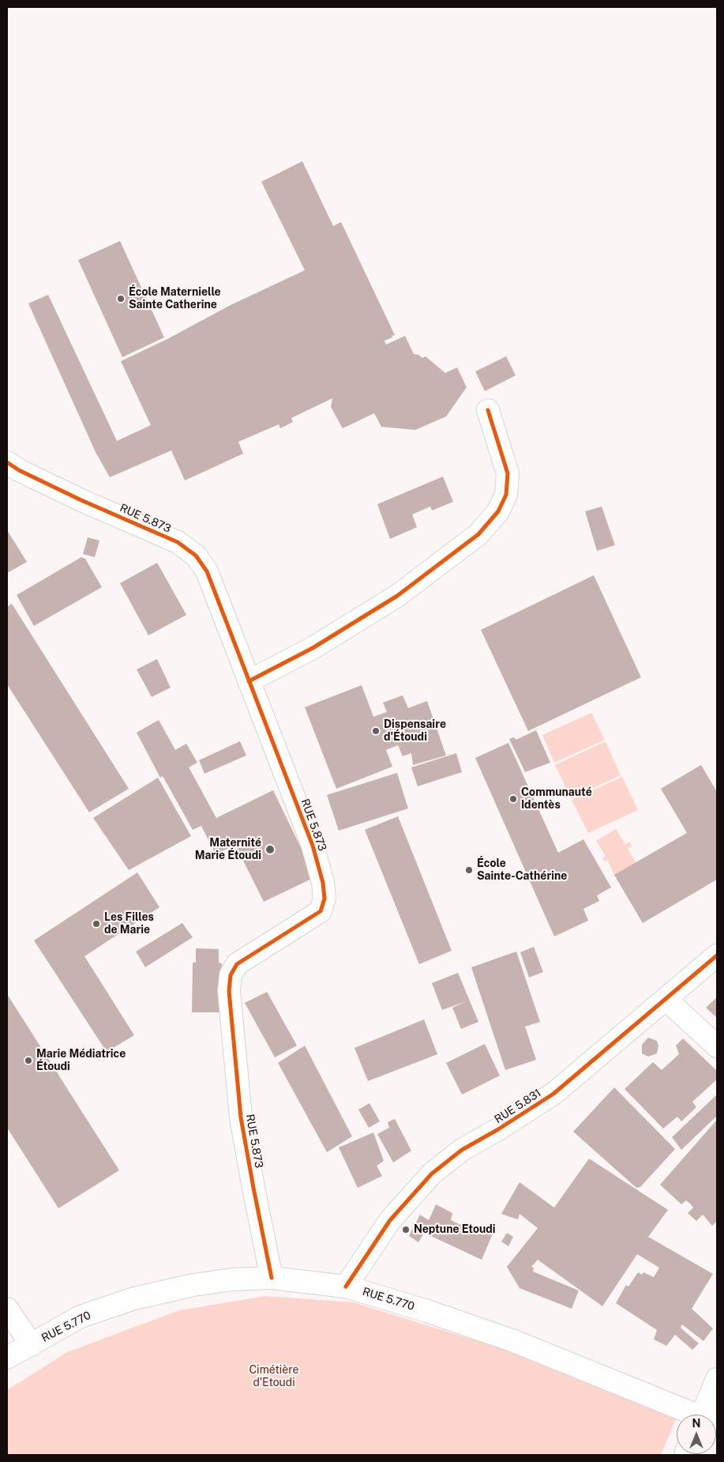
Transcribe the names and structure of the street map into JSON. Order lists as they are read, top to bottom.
{
  "streets": {
    "street": ["RUE 5.873", "RUE 5.831", "RUE 5.770"]
  },
  "crossings": [
    ["RUE 5.873", "RUE 5.770"],
    ["RUE 5.831", "RUE 5.770"]
  ],
  "parks": ["Cimétière d'Etoudi"],
  "places": [
    "École Maternielle Sainte Catherine",
    "Dispensaire d'Étoudi",
    "Communauté Identès",
    "Maternité Marie Étoudi",
    "École Sainte-Cathérine",
    "Les Filles de Marie",
    "Marie Médiatrice Étoudi",
    "Neptune Etoudi"
  ],
  "north": "top"
}
